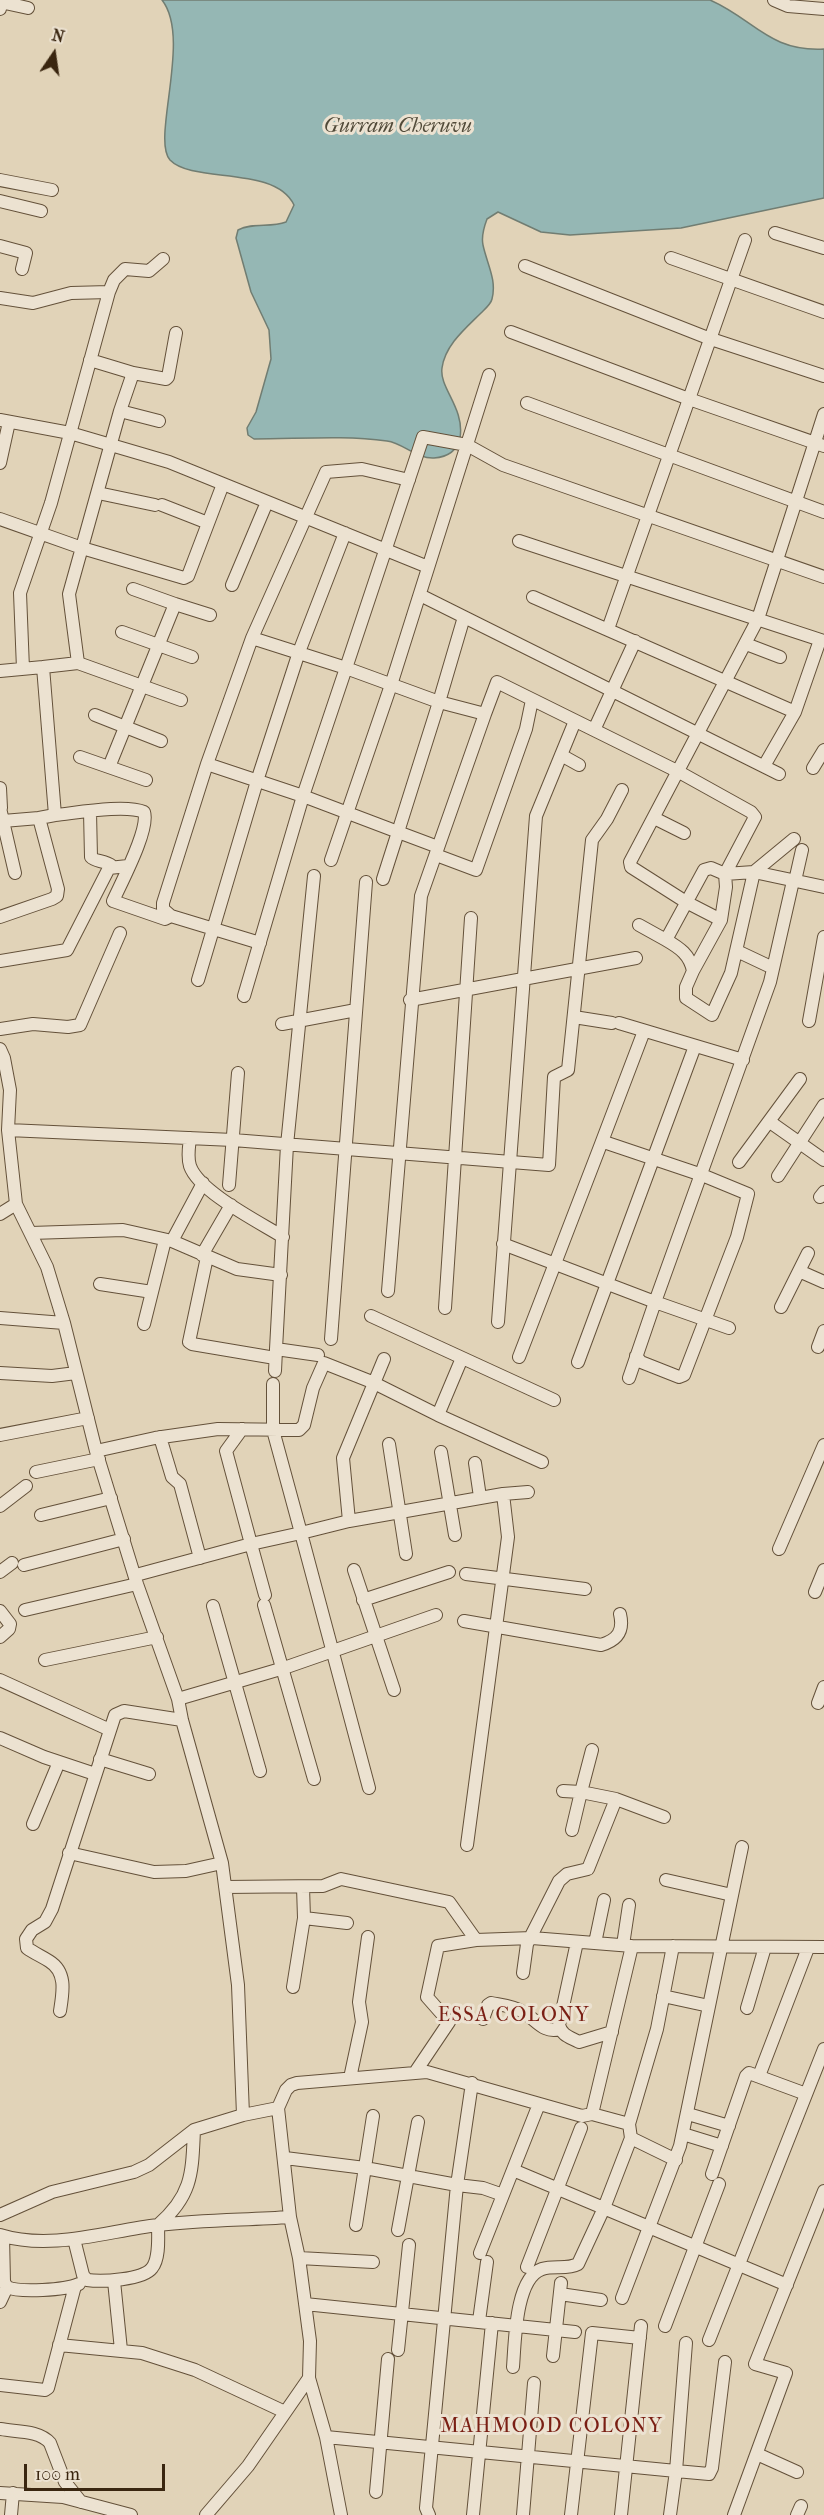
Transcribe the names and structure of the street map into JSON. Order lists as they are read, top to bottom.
{
  "districts": ["ESSA COLONY", "MAHMOOD COLONY"],
  "water": ["Gurram Cheruvu"],
  "scale_bar": "100 m",
  "north": "top"
}
